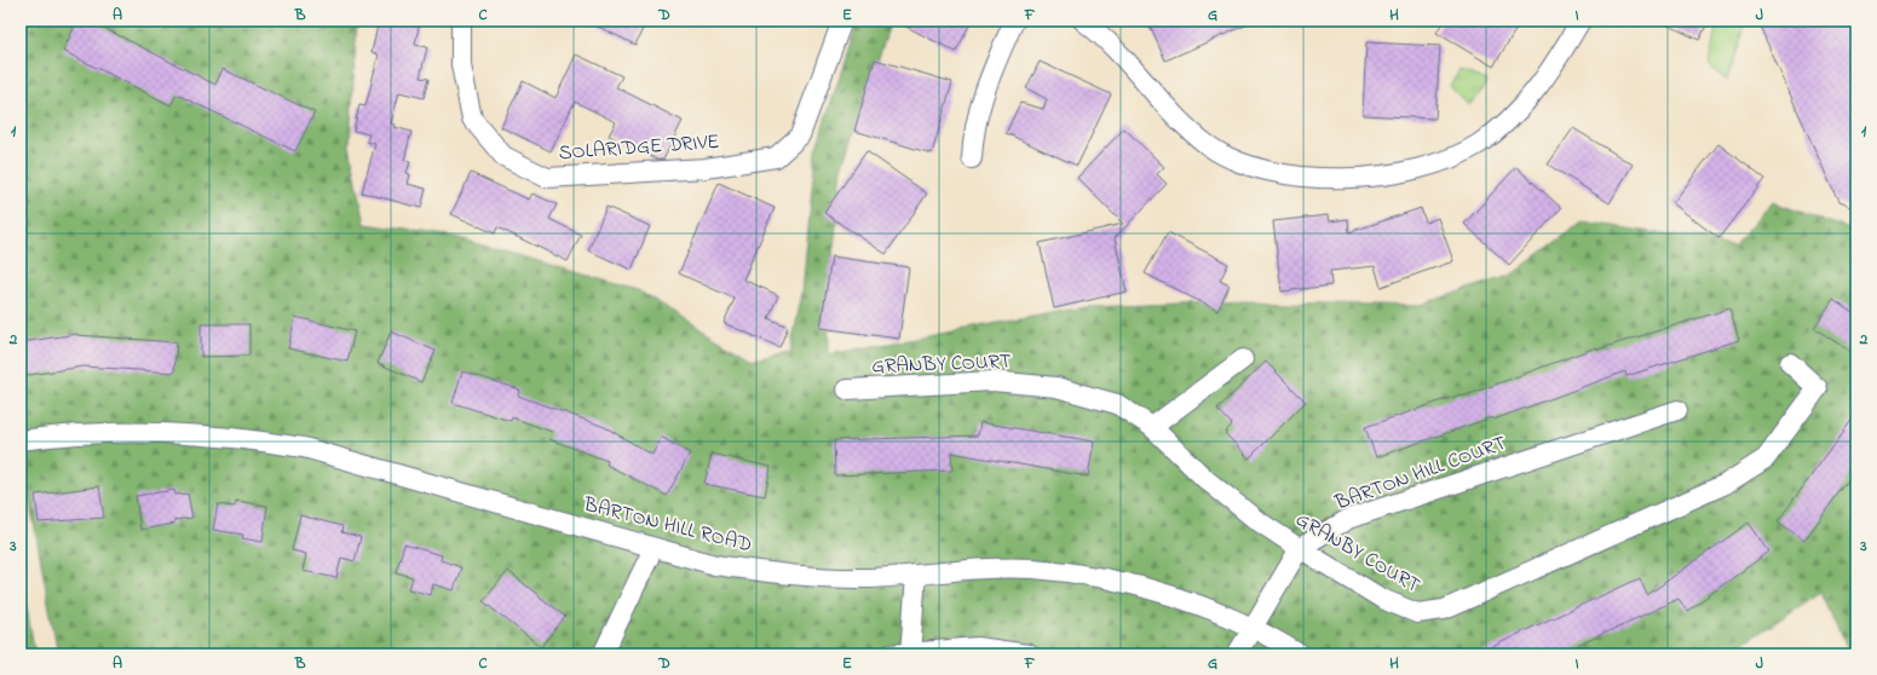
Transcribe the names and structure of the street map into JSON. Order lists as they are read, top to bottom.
{
  "streets": {
    "street": [
      "SOLARIDGE DRIVE",
      "GRANBY COURT",
      "BARTON HILL COURT",
      "BARTON HILL ROAD"
    ]
  },
  "crossings": [
    ["GRANBY COURT", "BARTON HILL COURT"],
    ["BARTON HILL COURT", "BARTON HILL ROAD"]
  ],
  "grid": {
    "columns": [
      "A",
      "B",
      "C",
      "D",
      "E",
      "F",
      "G",
      "H",
      "I",
      "J"
    ],
    "rows": ["1", "2", "3"]
  }
}
